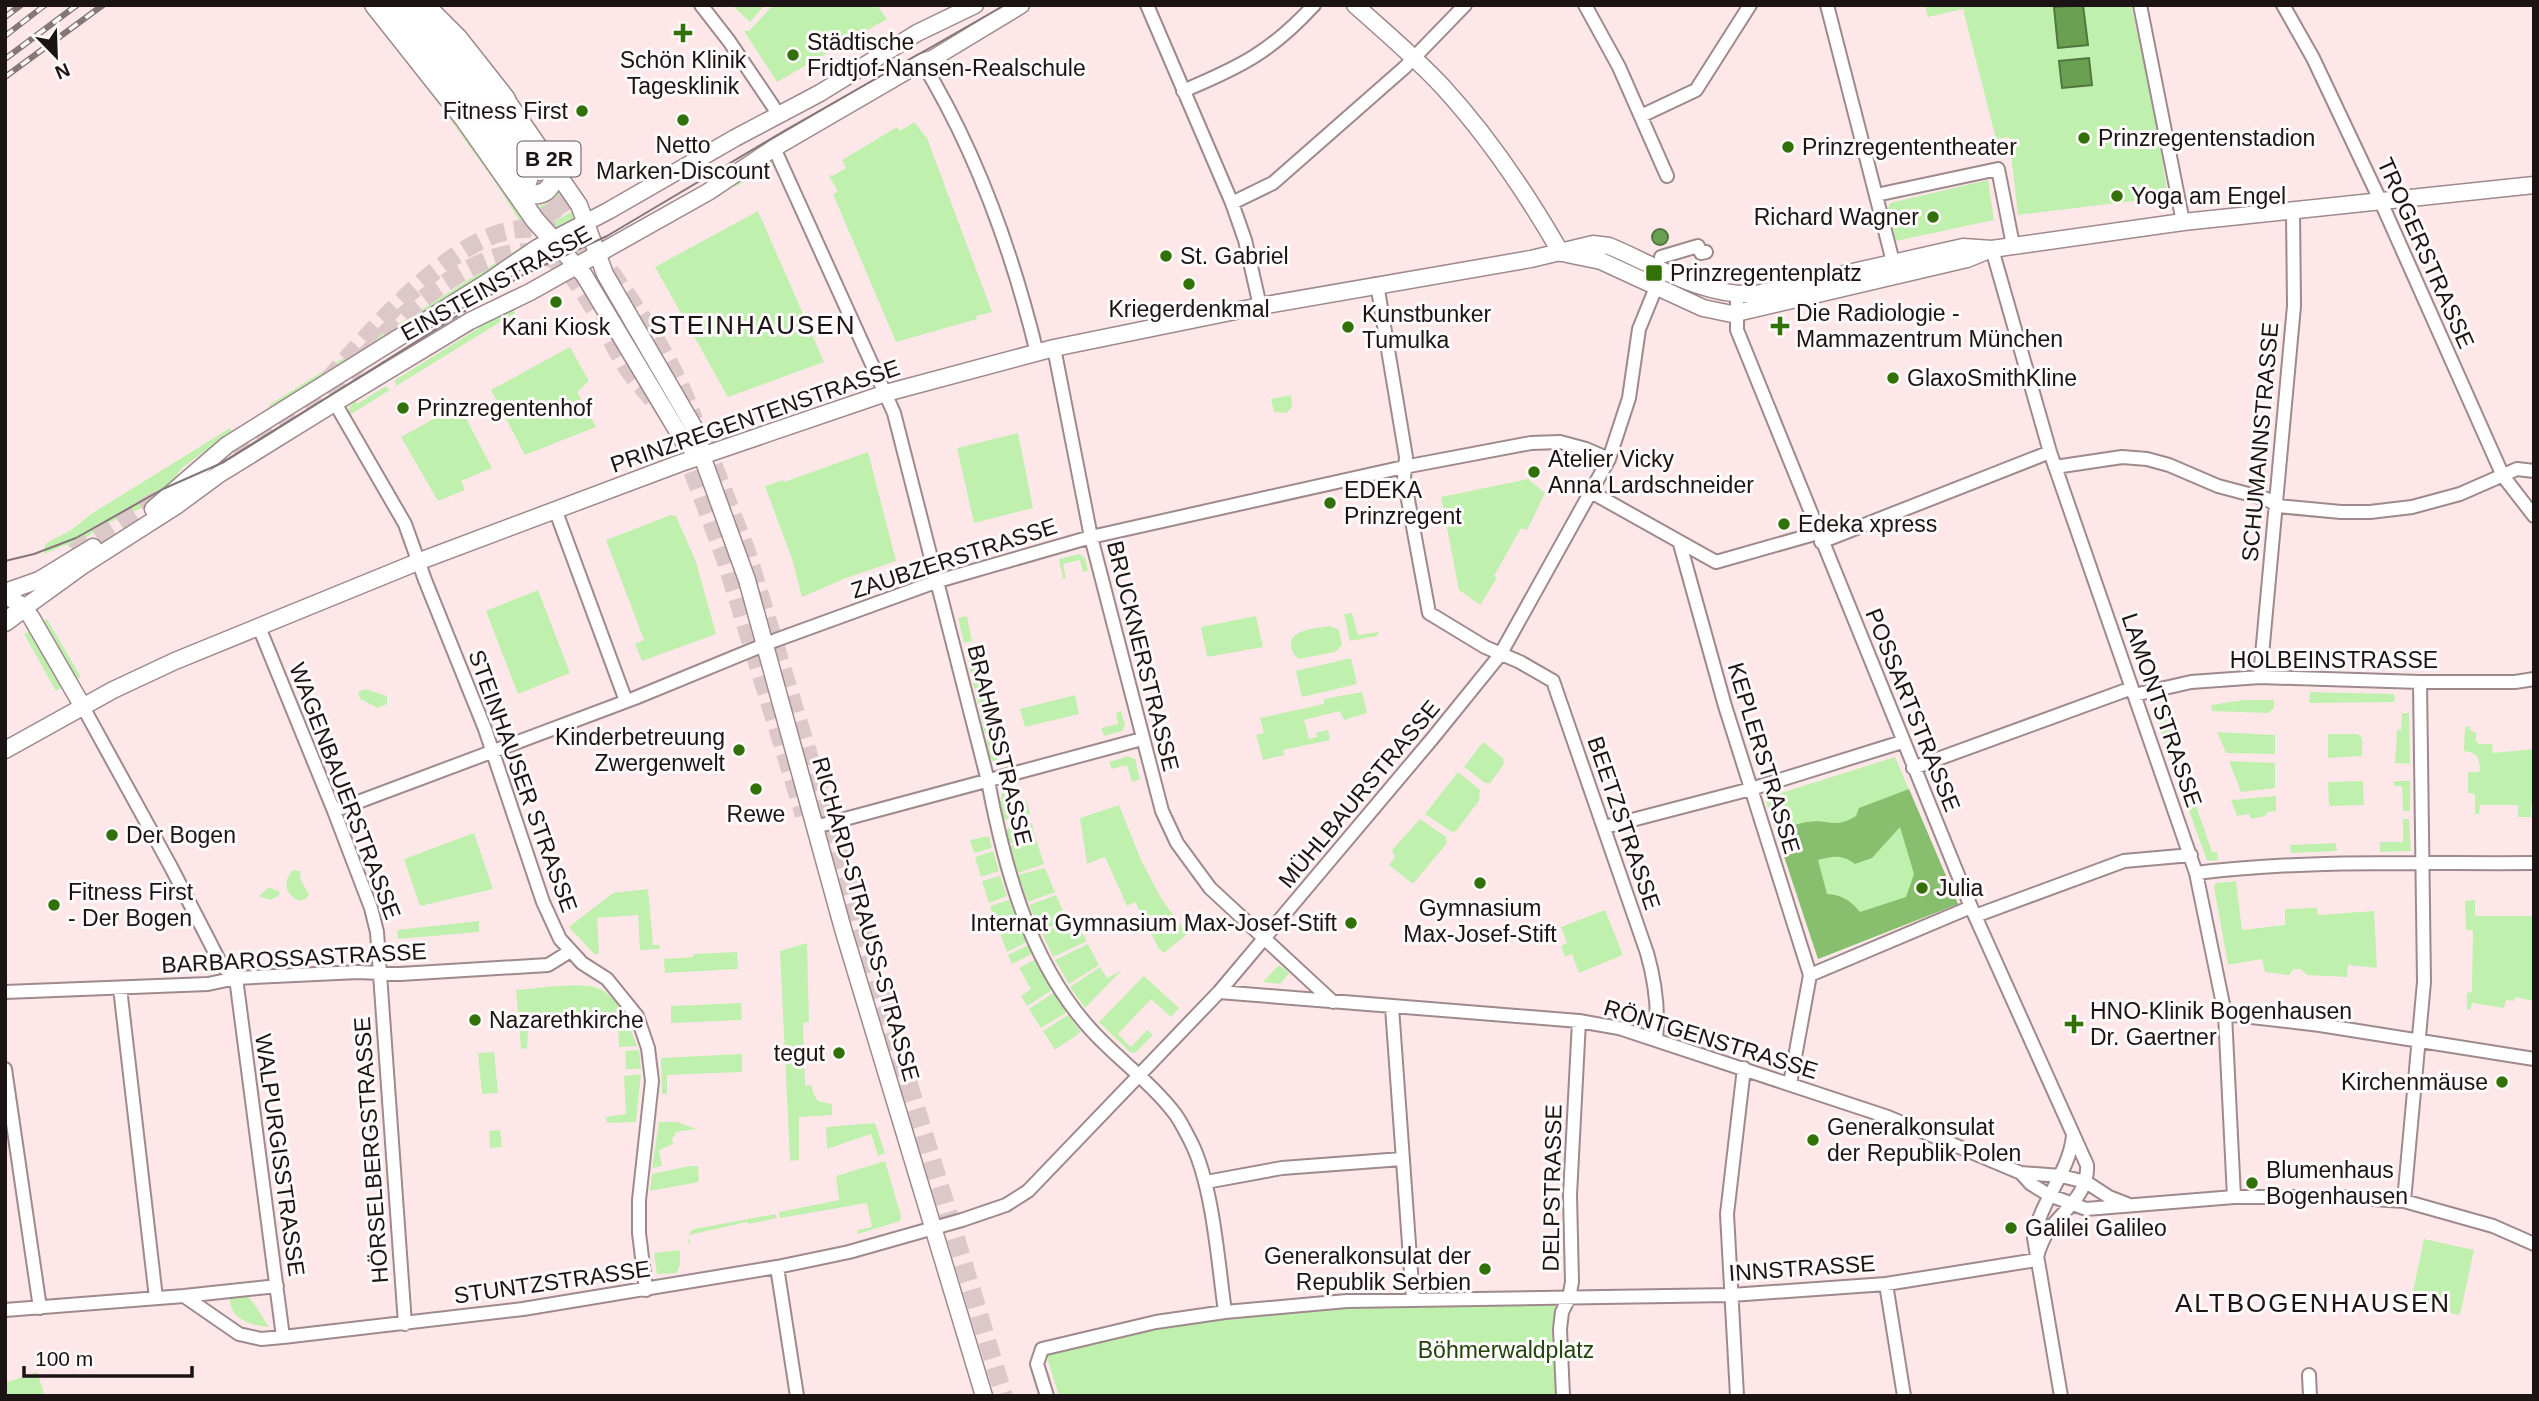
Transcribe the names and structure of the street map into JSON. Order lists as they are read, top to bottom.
{
  "streets": {
    "highway": ["B 2R", "EINSTEINSTRASSE"],
    "main road": ["PRINZREGENTENSTRASSE", "RICHARD-STRAUSS-STRASSE"],
    "street": [
      "TROGERSTRASSE",
      "SCHUMANNSTRASSE",
      "ZAUBZERSTRASSE",
      "BRUCKNERSTRASSE",
      "HOLBEINSTRASSE",
      "POSSARTSTRASSE",
      "LAMONTSTRASSE",
      "BRAHMSSTRASSE",
      "KEPLERSTRASSE",
      "STEINHAUSER STRASSE",
      "WAGENBAUERSTRASSE",
      "MÜHLBAURSTRASSE",
      "BEETZSTRASSE",
      "BARBAROSSASTRASSE",
      "RÖNTGENSTRASSE",
      "HÖRSELBERGSTRASSE",
      "WALPURGISSTRASSE",
      "DELPSTRASSE",
      "INNSTRASSE",
      "STUNTZSTRASSE"
    ]
  },
  "crossings": [
    ["B 2R", "EINSTEINSTRASSE"],
    ["B 2R", "PRINZREGENTENSTRASSE"],
    ["B 2R", "RICHARD-STRAUSS-STRASSE"],
    ["TROGERSTRASSE", "PRINZREGENTENSTRASSE"],
    ["EINSTEINSTRASSE", "BRAHMSSTRASSE"],
    ["EINSTEINSTRASSE", "STEINHAUSER STRASSE"],
    ["PRINZREGENTENSTRASSE", "SCHUMANNSTRASSE"],
    ["PRINZREGENTENSTRASSE", "BRUCKNERSTRASSE"],
    ["PRINZREGENTENSTRASSE", "POSSARTSTRASSE"],
    ["PRINZREGENTENSTRASSE", "LAMONTSTRASSE"],
    ["PRINZREGENTENSTRASSE", "BRAHMSSTRASSE"],
    ["PRINZREGENTENSTRASSE", "STEINHAUSER STRASSE"],
    ["PRINZREGENTENSTRASSE", "WAGENBAUERSTRASSE"],
    ["PRINZREGENTENSTRASSE", "MÜHLBAURSTRASSE"],
    ["PRINZREGENTENSTRASSE", "BEETZSTRASSE"],
    ["PRINZREGENTENSTRASSE", "RICHARD-STRAUSS-STRASSE"],
    ["SCHUMANNSTRASSE", "HOLBEINSTRASSE"],
    ["ZAUBZERSTRASSE", "BRUCKNERSTRASSE"],
    ["ZAUBZERSTRASSE", "BRAHMSSTRASSE"],
    ["ZAUBZERSTRASSE", "STEINHAUSER STRASSE"],
    ["ZAUBZERSTRASSE", "WAGENBAUERSTRASSE"],
    ["ZAUBZERSTRASSE", "MÜHLBAURSTRASSE"],
    ["ZAUBZERSTRASSE", "BEETZSTRASSE"],
    ["ZAUBZERSTRASSE", "RICHARD-STRAUSS-STRASSE"],
    ["BRUCKNERSTRASSE", "MÜHLBAURSTRASSE"],
    ["HOLBEINSTRASSE", "POSSARTSTRASSE"],
    ["HOLBEINSTRASSE", "LAMONTSTRASSE"],
    ["POSSARTSTRASSE", "RÖNTGENSTRASSE"],
    ["BRAHMSSTRASSE", "MÜHLBAURSTRASSE"],
    ["KEPLERSTRASSE", "RÖNTGENSTRASSE"],
    ["STEINHAUSER STRASSE", "BARBAROSSASTRASSE"],
    ["STEINHAUSER STRASSE", "STUNTZSTRASSE"],
    ["WAGENBAUERSTRASSE", "BARBAROSSASTRASSE"],
    ["WAGENBAUERSTRASSE", "HÖRSELBERGSTRASSE"],
    ["MÜHLBAURSTRASSE", "BEETZSTRASSE"],
    ["MÜHLBAURSTRASSE", "RICHARD-STRAUSS-STRASSE"],
    ["MÜHLBAURSTRASSE", "RÖNTGENSTRASSE"],
    ["MÜHLBAURSTRASSE", "STUNTZSTRASSE"],
    ["BEETZSTRASSE", "RÖNTGENSTRASSE"],
    ["RICHARD-STRAUSS-STRASSE", "STUNTZSTRASSE"],
    ["BARBAROSSASTRASSE", "HÖRSELBERGSTRASSE"],
    ["BARBAROSSASTRASSE", "WALPURGISSTRASSE"],
    ["RÖNTGENSTRASSE", "DELPSTRASSE"],
    ["HÖRSELBERGSTRASSE", "STUNTZSTRASSE"],
    ["WALPURGISSTRASSE", "STUNTZSTRASSE"],
    ["DELPSTRASSE", "INNSTRASSE"]
  ],
  "districts": ["STEINHAUSEN", "ALTBOGENHAUSEN"],
  "parks": ["Böhmerwaldplatz"],
  "places": {
    "health": ["Schön Klinik Tagesklinik", "Die Radiologie - Mammazentrum München", "HNO-Klinik Bogenhausen Dr. Gaertner"],
    "other": [
      "Städtische Fridtjof-Nansen-Realschule",
      "Fitness First",
      "Netto Marken-Discount",
      "Prinzregentenstadion",
      "Prinzregententheater",
      "Yoga am Engel",
      "Richard Wagner",
      "St. Gabriel",
      "Kriegerdenkmal",
      "Kani Kiosk",
      "Kunstbunker Tumulka",
      "GlaxoSmithKline",
      "Prinzregentenhof",
      "Atelier Vicky Anna Lardschneider",
      "EDEKA Prinzregent",
      "Edeka xpress",
      "Kinderbetreuung Zwergenwelt",
      "Rewe",
      "Der Bogen",
      "Gymnasium Max-Josef-Stift",
      "Julia",
      "Fitness First - Der Bogen",
      "Internat Gymnasium Max-Josef-Stift",
      "Nazarethkirche",
      "tegut",
      "Kirchenmäuse",
      "Generalkonsulat der Republik Polen",
      "Blumenhaus Bogenhausen",
      "Galilei Galileo",
      "Generalkonsulat der Republik Serbien"
    ],
    "transit": ["Prinzregentenplatz"]
  },
  "scale_bar": "100 m",
  "north": "bottom right"
}
